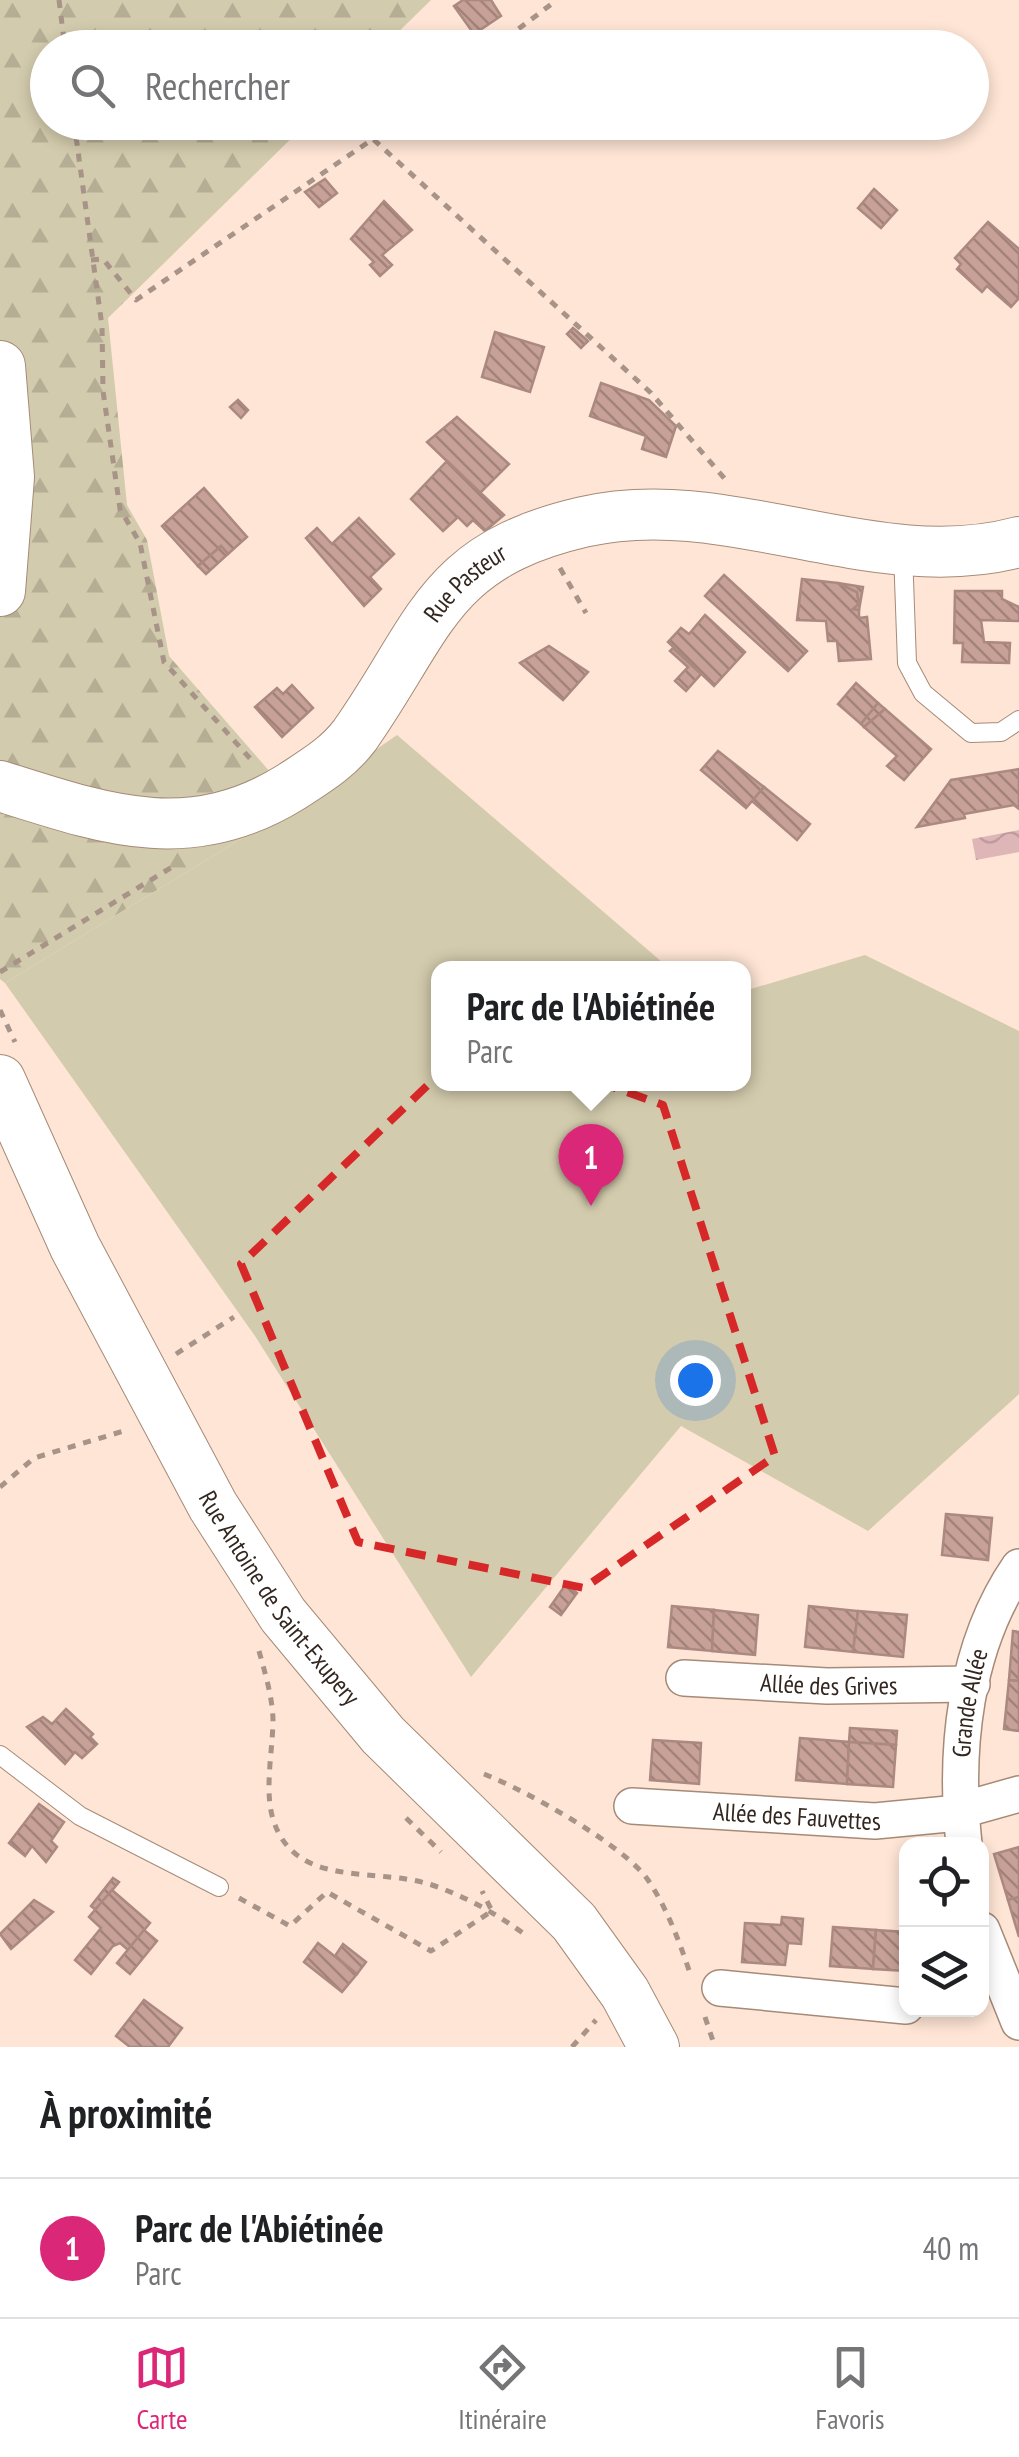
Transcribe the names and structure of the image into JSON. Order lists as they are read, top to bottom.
{
  "streets": {
    "main road": ["Rue Pasteur", "Rue Antoine de Saint-Exupery"],
    "street": ["Allée des Grives", "Grande Allée", "Allée des Fauvettes"]
  },
  "crossings": [
    ["Allée des Grives", "Grande Allée"],
    ["Grande Allée", "Allée des Fauvettes"]
  ],
  "page": {
    "search": "Rechercher",
    "popup": ["Parc de l'Abiétinée", "Parc"],
    "pins": "1",
    "heading": "À proximité",
    "list": [
      {
        "mark": "1",
        "name": "Parc de l'Abiétinée",
        "note": "Parc",
        "value": "40 m"
      }
    ],
    "nav": ["Carte", "Itinéraire", "Favoris"]
  }
}
